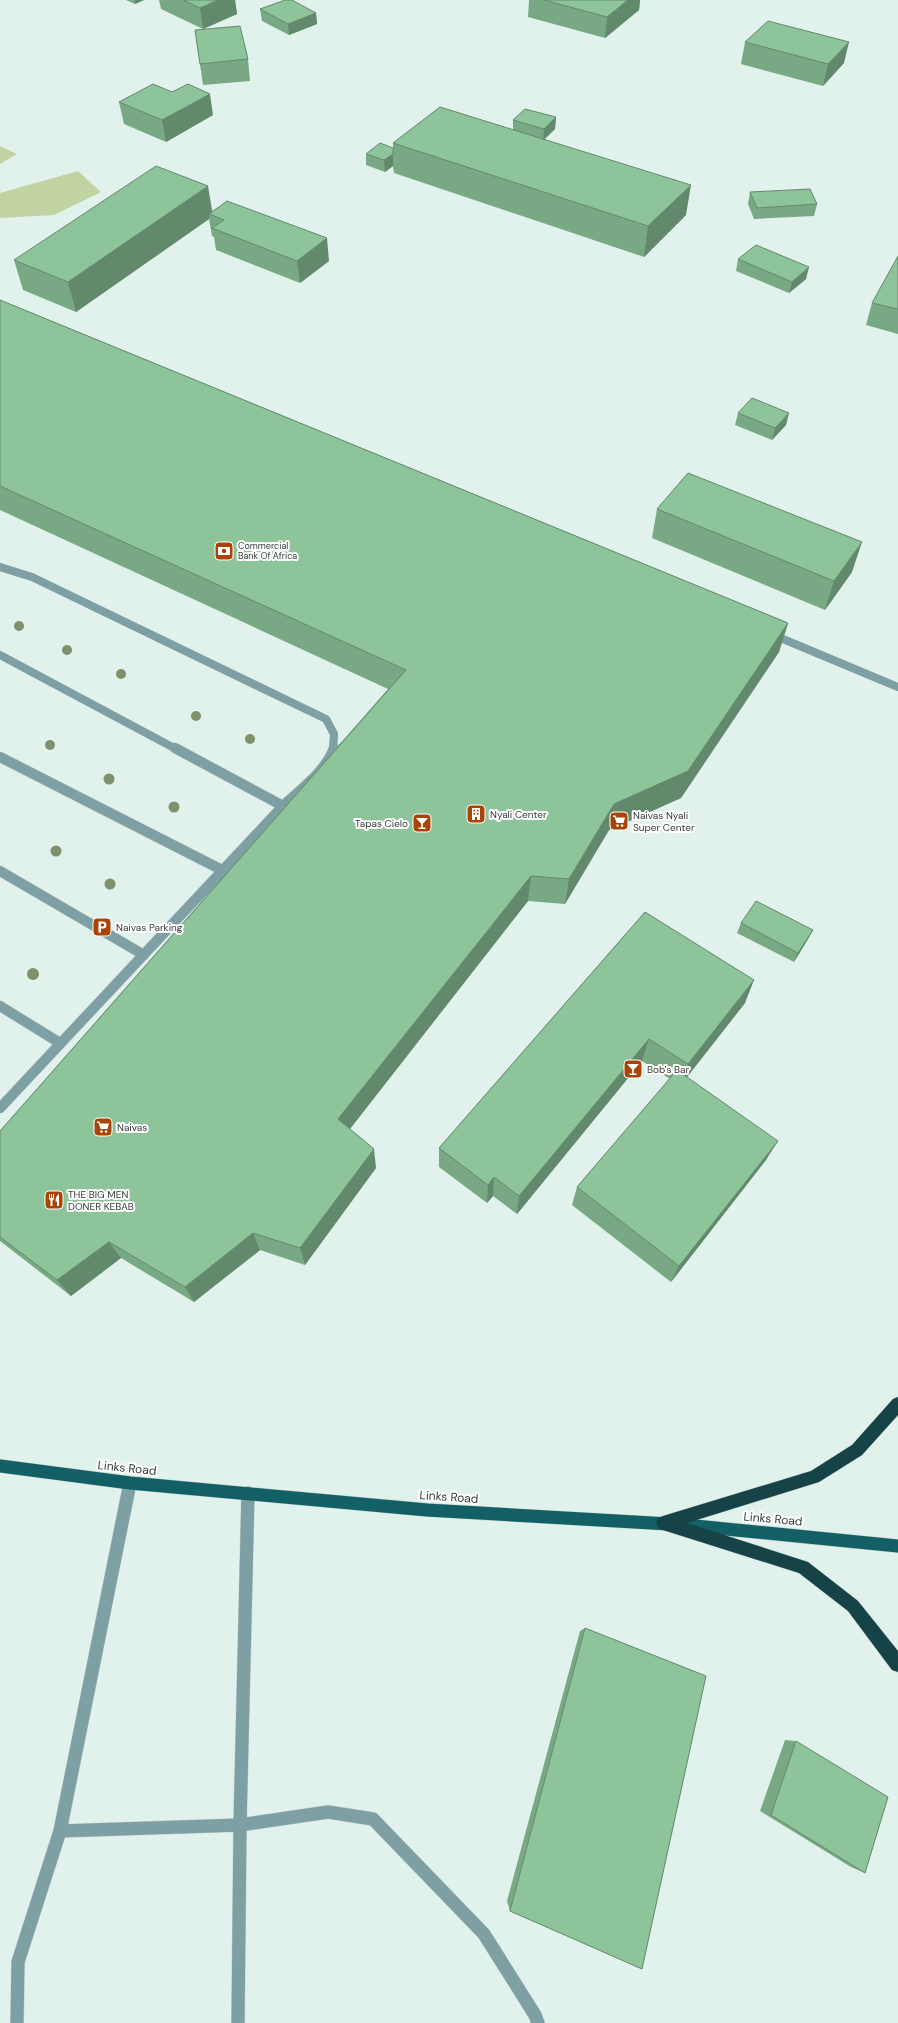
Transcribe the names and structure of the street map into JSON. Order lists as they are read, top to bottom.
{
  "streets": {
    "main road": ["Links Road"]
  },
  "places": {
    "bank": ["Commercial Bank Of Africa"],
    "building": ["Nyali Center"],
    "supermarket": ["Naivas Nyali Super Center", "Naivas"],
    "bar": ["Tapas Cielo", "Bob's Bar"],
    "parking": ["Naivas Parking"],
    "restaurant": ["THE BIG MEN DONER KEBAB"]
  }
}
